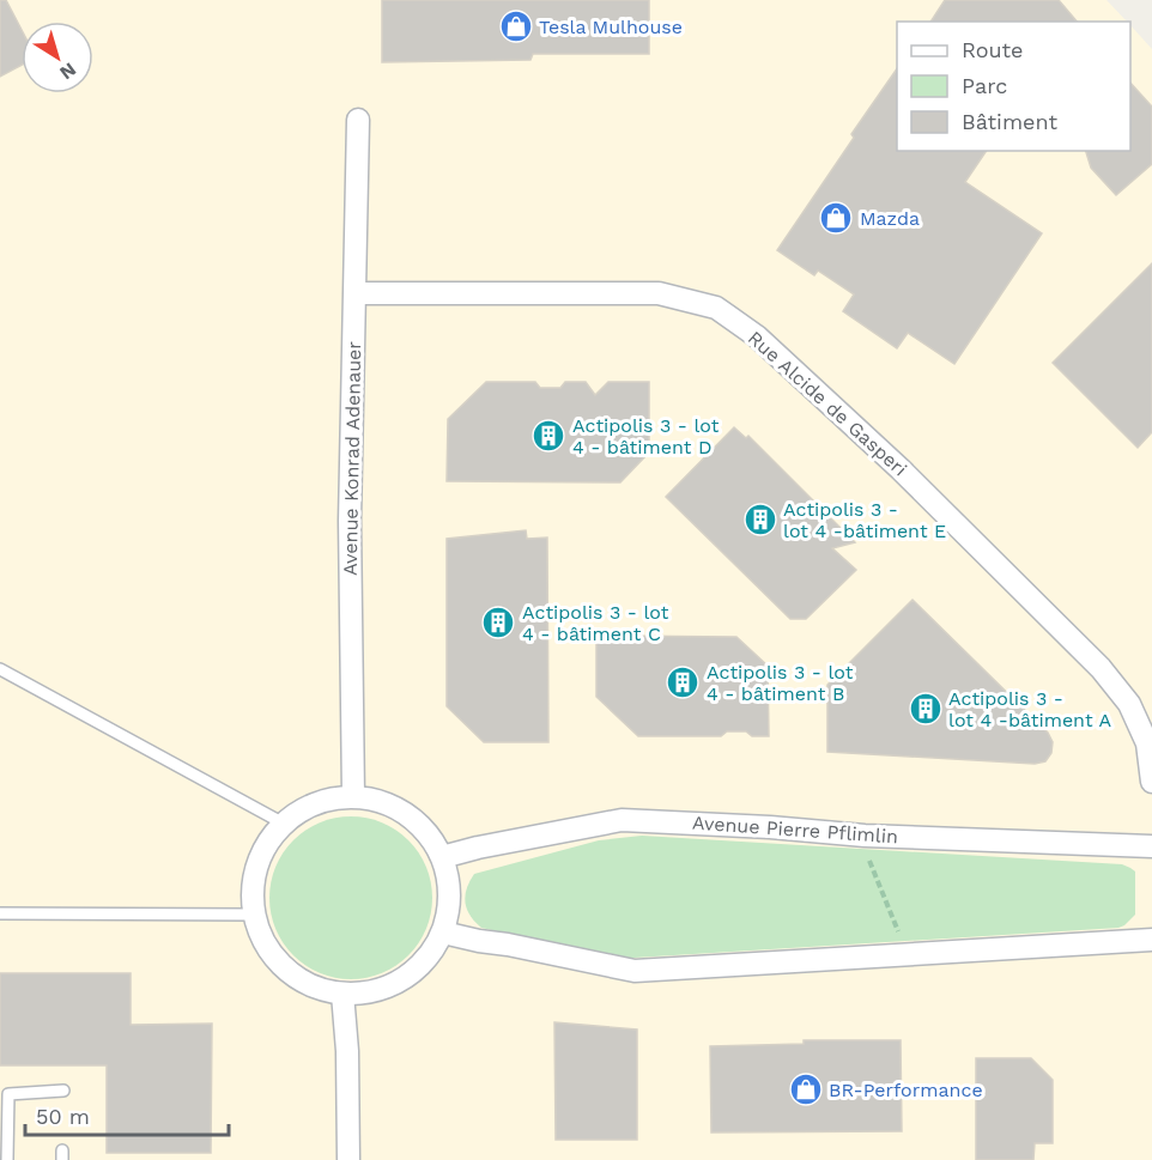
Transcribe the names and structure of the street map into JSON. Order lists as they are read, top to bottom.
{
  "streets": {
    "street": ["Rue Alcide de Gasperi", "Avenue Konrad Adenauer", "Avenue Pierre Pflimlin"]
  },
  "crossings": [
    ["Rue Alcide de Gasperi", "Avenue Konrad Adenauer"],
    ["Avenue Konrad Adenauer", "Avenue Pierre Pflimlin"]
  ],
  "places": {
    "shop": ["Tesla Mulhouse", "Mazda", "BR-Performance"],
    "building": [
      "Actipolis 3 - lot 4 - bâtiment D",
      "Actipolis 3 - lot 4 -bâtiment E",
      "Actipolis 3 - lot 4 - bâtiment C",
      "Actipolis 3 - lot 4 - bâtiment B",
      "Actipolis 3 - lot 4 -bâtiment A"
    ]
  },
  "legend": ["Route", "Parc", "Bâtiment"],
  "scale_bar": "50 m",
  "north": "bottom right"
}
